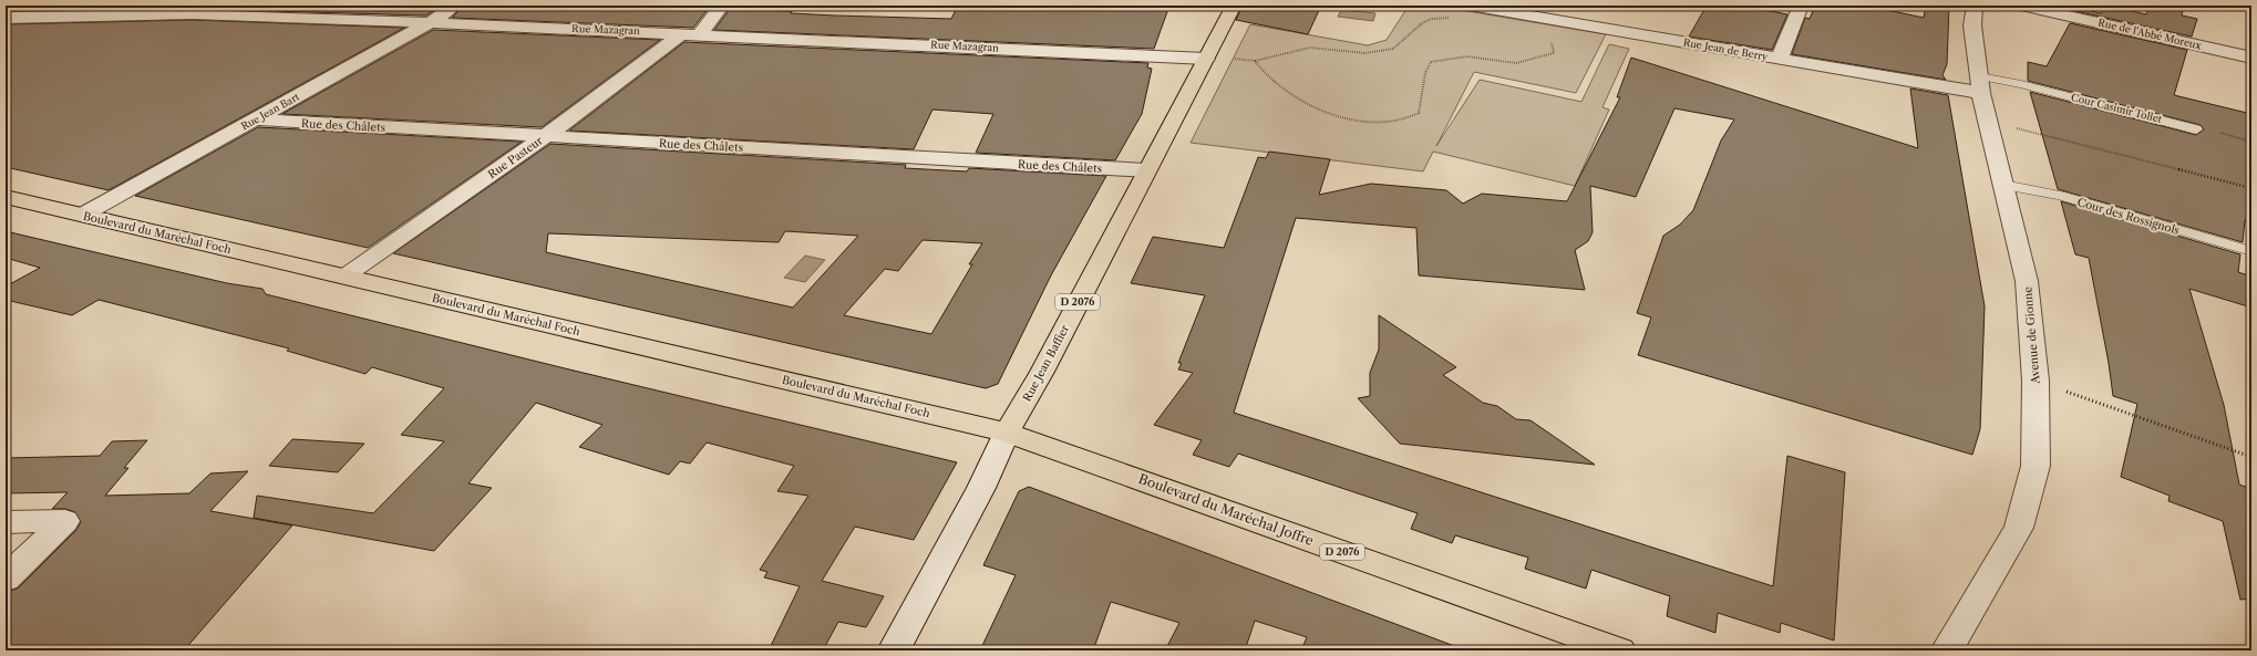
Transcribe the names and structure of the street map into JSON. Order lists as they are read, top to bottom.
{
  "streets": {
    "main road": [
      "Boulevard du Maréchal Foch",
      "D 2076",
      "Rue Jean Baffier",
      "Boulevard du Maréchal Joffre"
    ],
    "street": [
      "Rue Mazagran",
      "Rue de l'Abbé Moreux",
      "Rue Jean de Berry",
      "Rue Jean Bart",
      "Rue des Châlets",
      "Rue Pasteur",
      "Avenue de Gionne"
    ],
    "lane": ["Cour Casimir Tollet", "Cour des Rossignols"]
  },
  "crossings": [
    ["Rue Mazagran", "Rue Jean Bart"],
    ["Rue Mazagran", "Rue Pasteur"],
    ["Rue Mazagran", "Rue Jean Baffier"],
    ["Rue Jean de Berry", "Cour Casimir Tollet"],
    ["Rue Jean de Berry", "Avenue de Gionne"],
    ["Cour Casimir Tollet", "Avenue de Gionne"],
    ["Rue Jean Bart", "Rue des Châlets"],
    ["Rue Jean Bart", "Boulevard du Maréchal Foch"],
    ["Rue des Châlets", "Rue Pasteur"],
    ["Rue des Châlets", "Rue Jean Baffier"],
    ["Rue Pasteur", "Boulevard du Maréchal Foch"],
    ["Cour des Rossignols", "Avenue de Gionne"],
    ["Boulevard du Maréchal Foch", "Rue Jean Baffier"],
    ["Boulevard du Maréchal Foch", "Boulevard du Maréchal Joffre"],
    ["Rue Jean Baffier", "Boulevard du Maréchal Joffre"]
  ]
}
